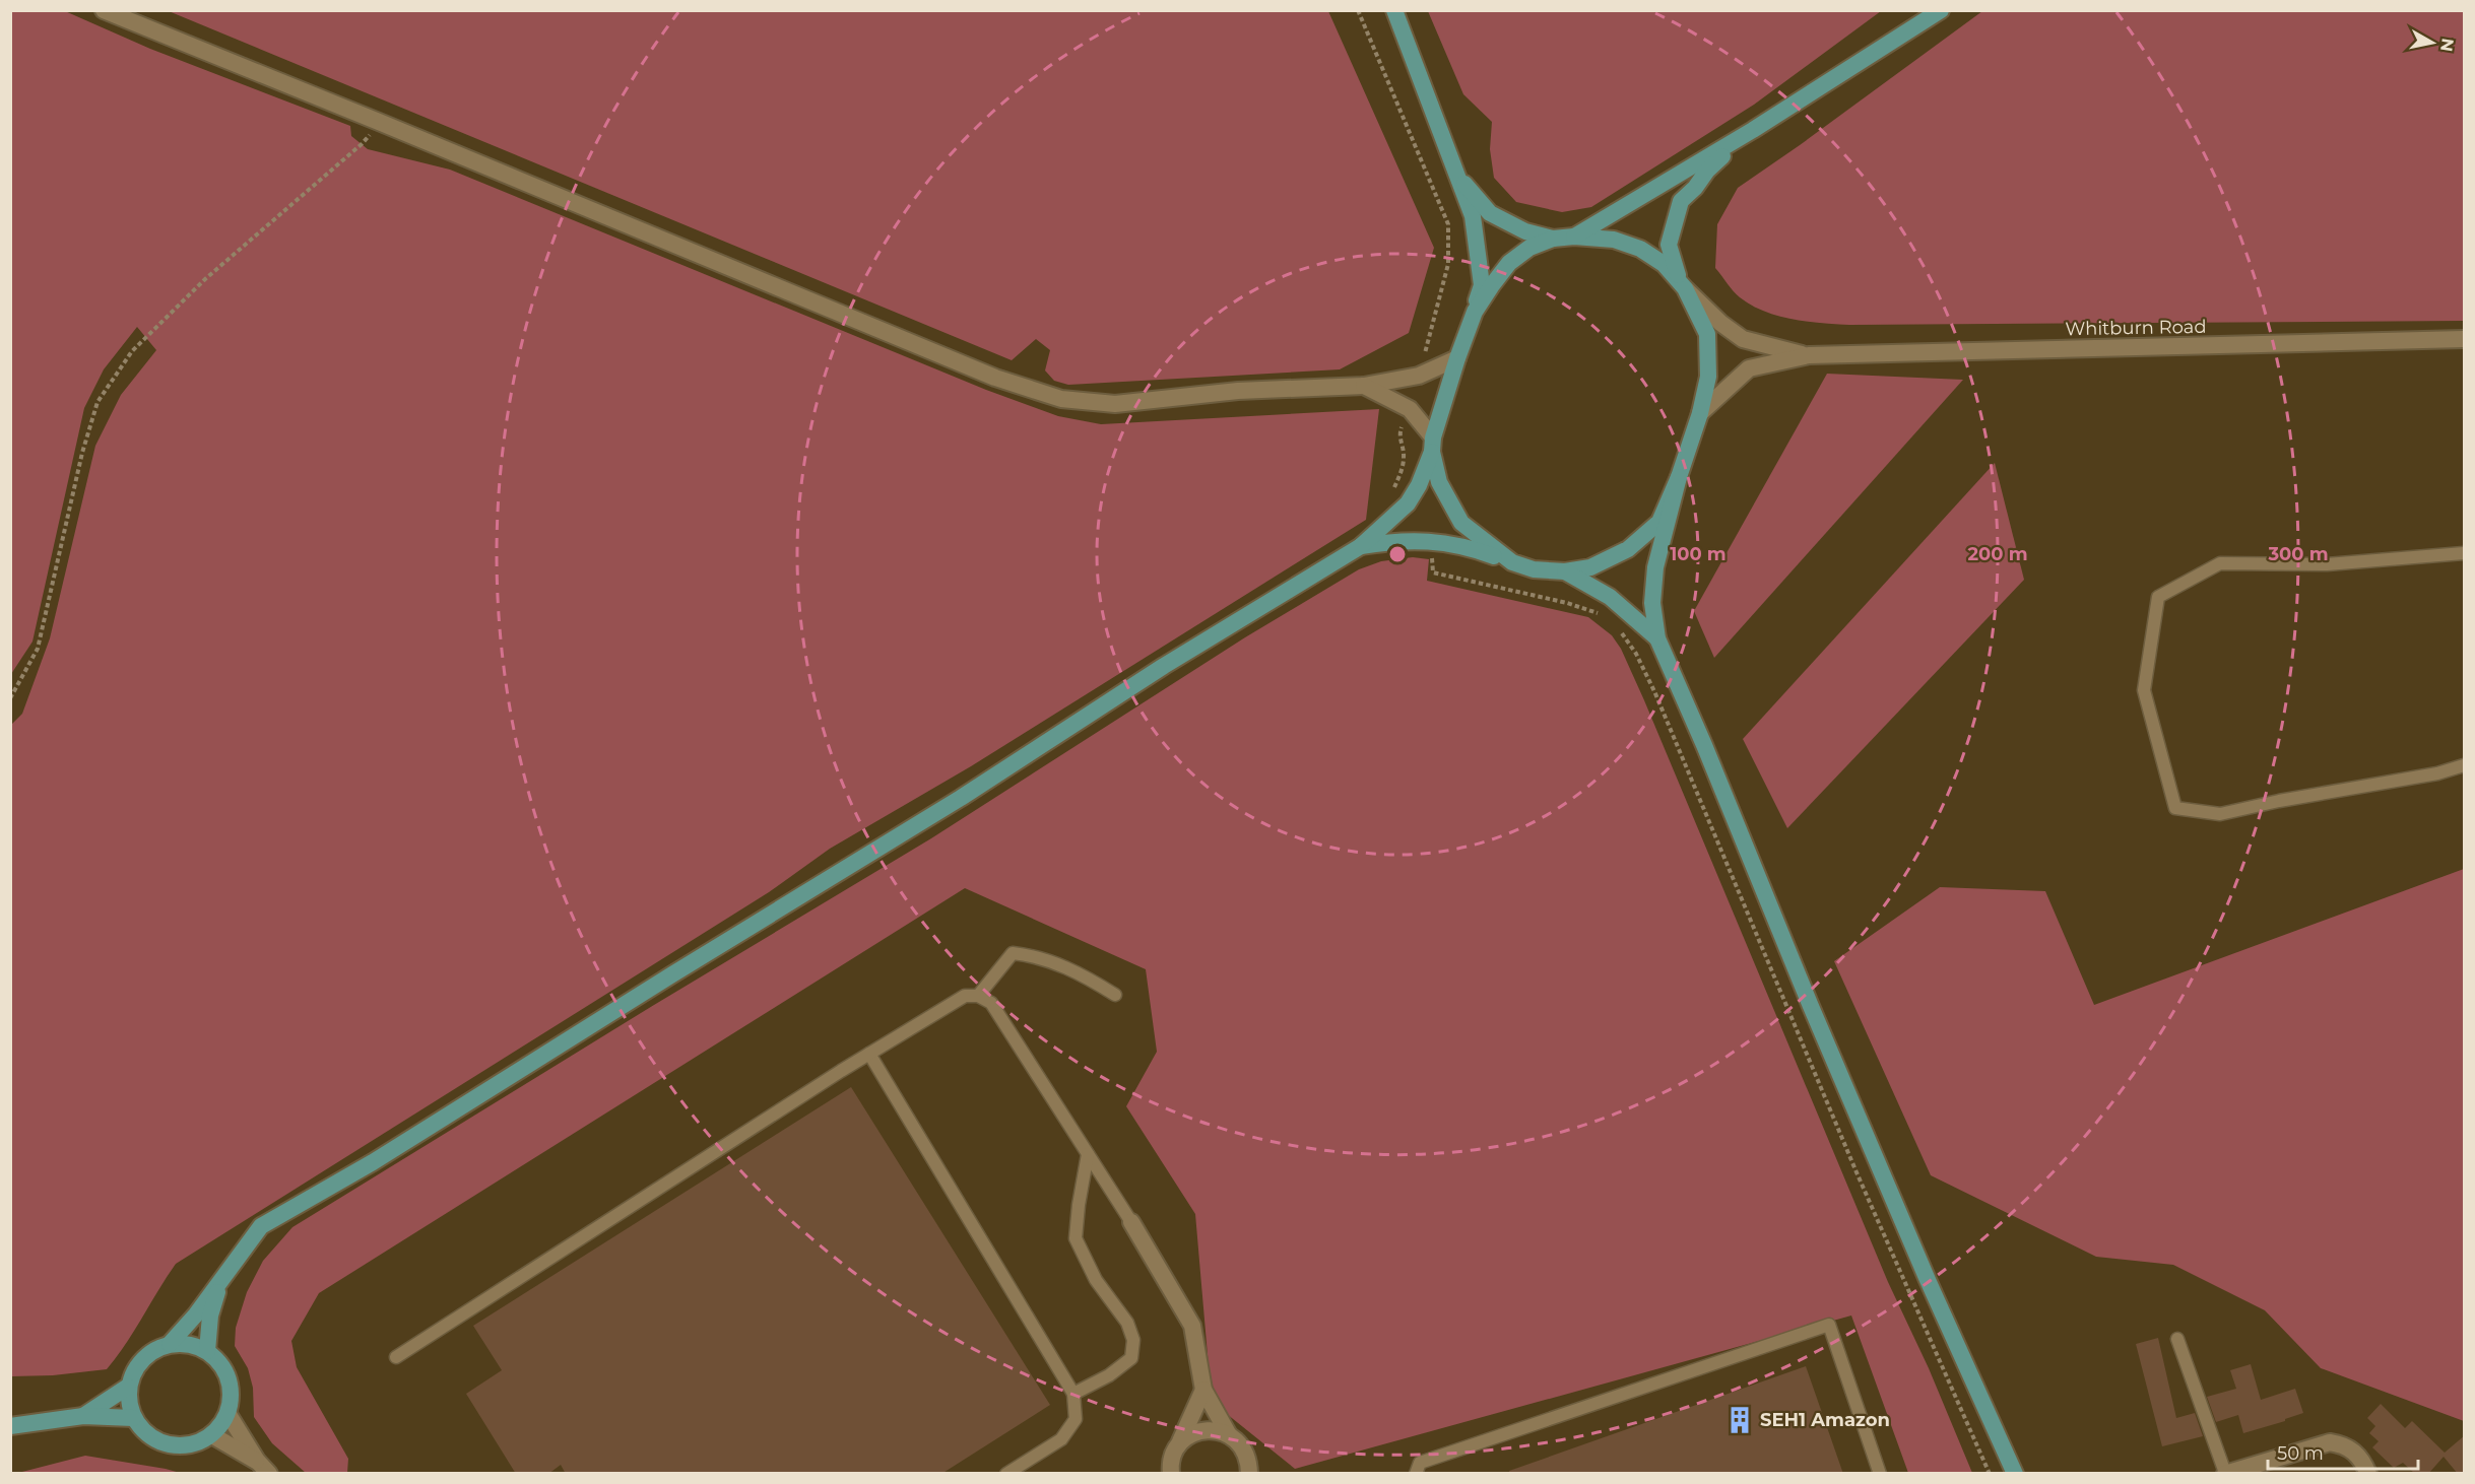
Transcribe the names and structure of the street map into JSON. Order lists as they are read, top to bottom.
{
  "streets": {
    "street": ["Whitburn Road"]
  },
  "places": {
    "building": ["SEH1 Amazon"]
  },
  "scale_bar": "50 m",
  "north": "right",
  "rings": ["100 m", "200 m", "300 m"]
}
